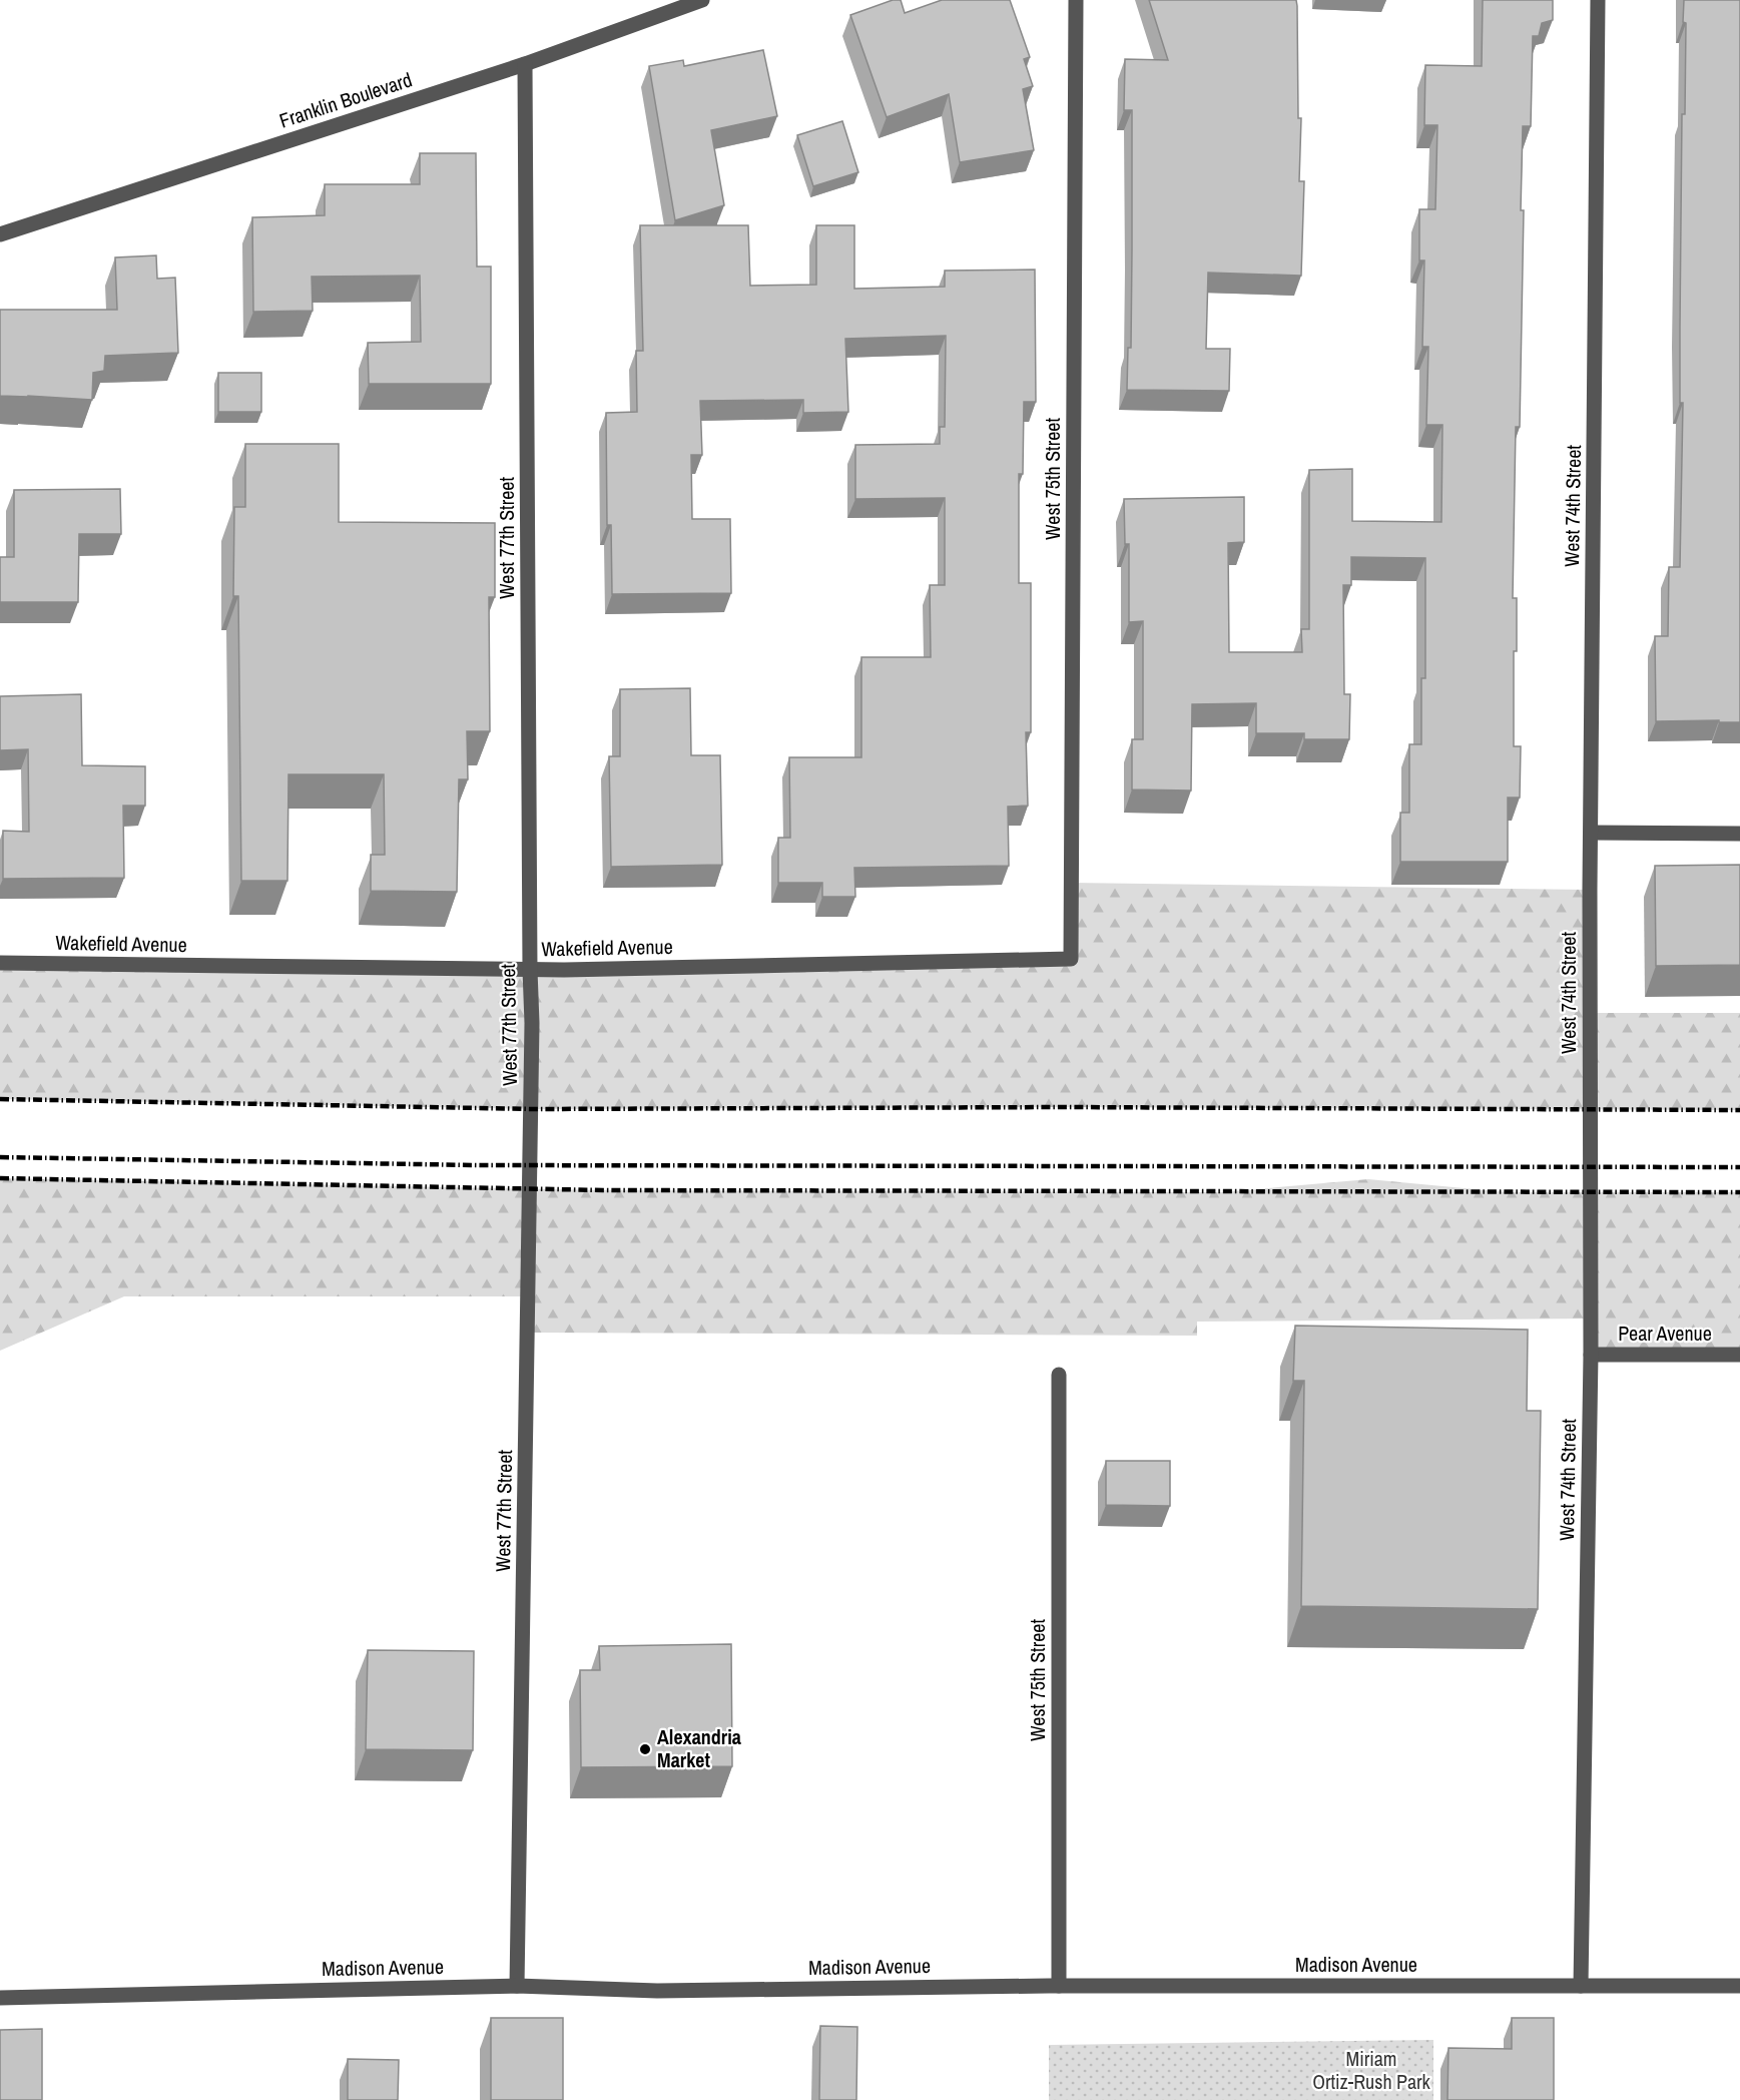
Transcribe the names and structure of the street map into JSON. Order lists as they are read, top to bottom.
{
  "streets": {
    "street": [
      "Franklin Boulevard",
      "West 75th Street",
      "West 74th Street",
      "West 77th Street",
      "Wakefield Avenue",
      "Pear Avenue",
      "Madison Avenue"
    ]
  },
  "crossings": [
    ["Franklin Boulevard", "West 77th Street"],
    ["West 75th Street", "Wakefield Avenue"],
    ["West 75th Street", "Madison Avenue"],
    ["West 74th Street", "Pear Avenue"],
    ["West 74th Street", "Madison Avenue"],
    ["West 77th Street", "Wakefield Avenue"],
    ["West 77th Street", "Madison Avenue"]
  ],
  "parks": ["Miriam Ortiz-Rush Park"],
  "places": ["Alexandria Market"]
}
